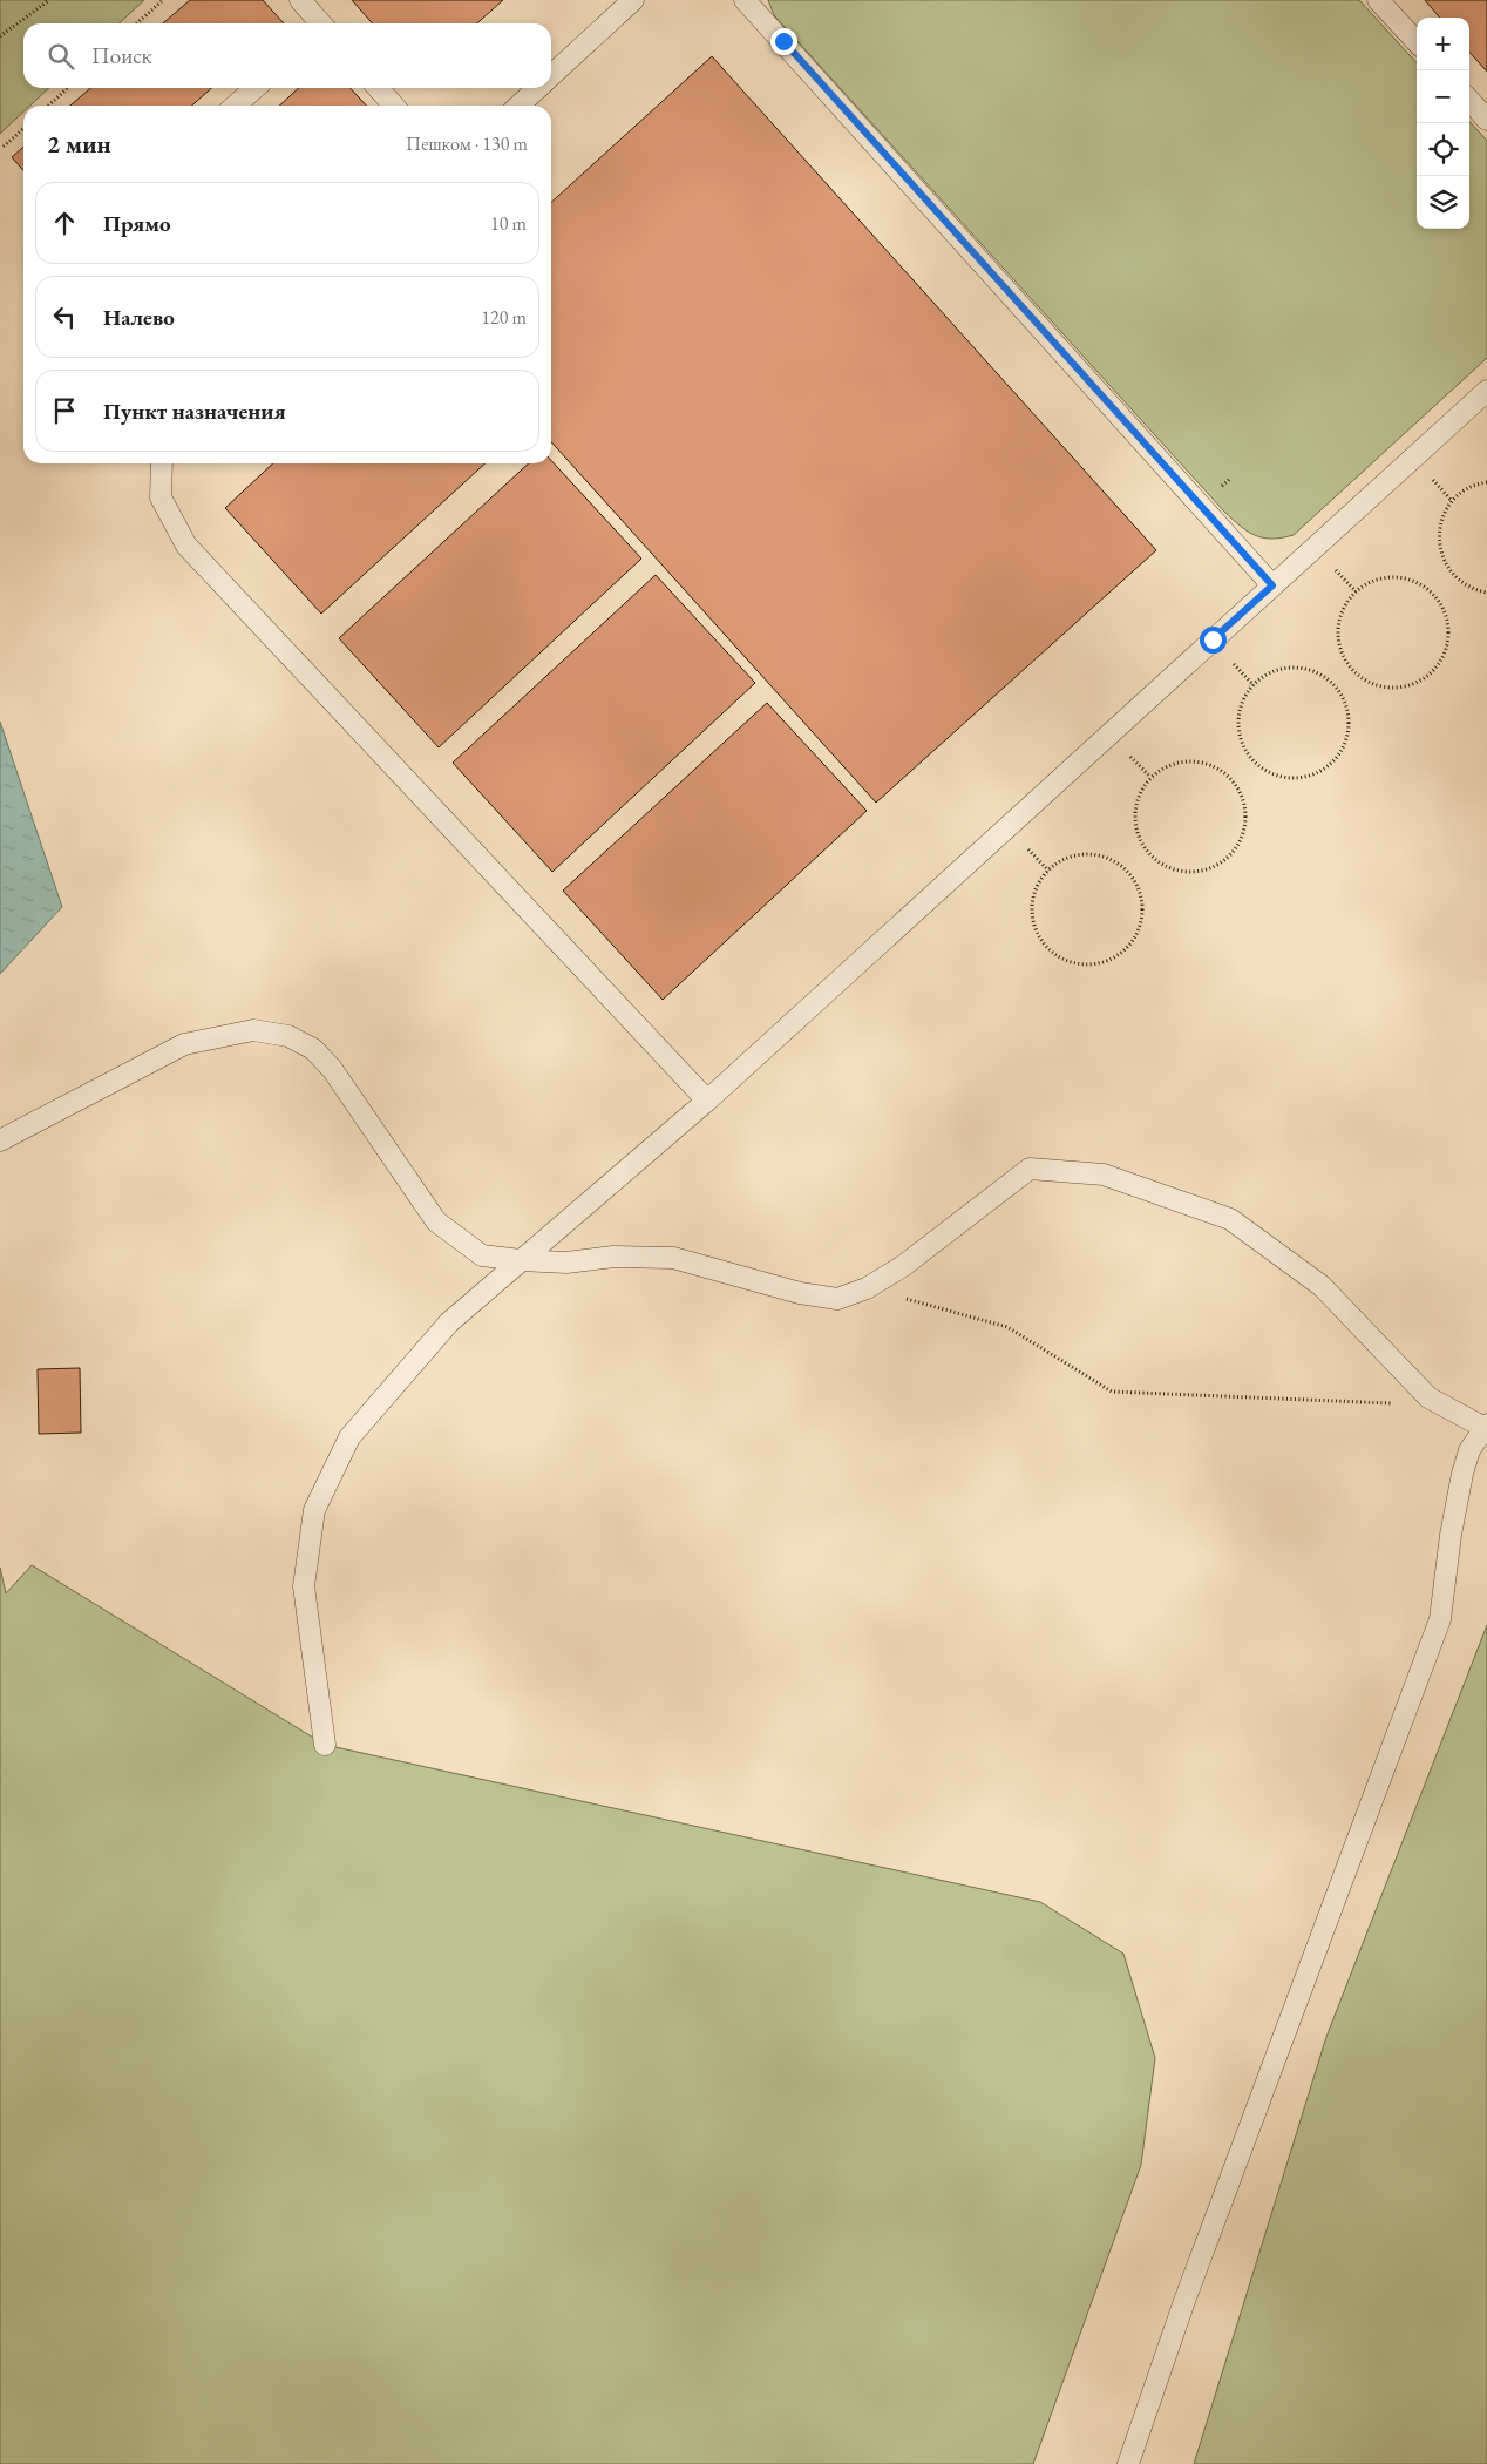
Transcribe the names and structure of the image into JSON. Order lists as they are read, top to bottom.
{
  "page": {
    "map_buttons": ["+", "−"],
    "search": "Поиск",
    "heading": ["2 мин", "Пешком · 130 m"],
    "list": [
      ["Прямо", "10 m"],
      ["Налево", "120 m"],
      "Пункт назначения"
    ]
  }
}
